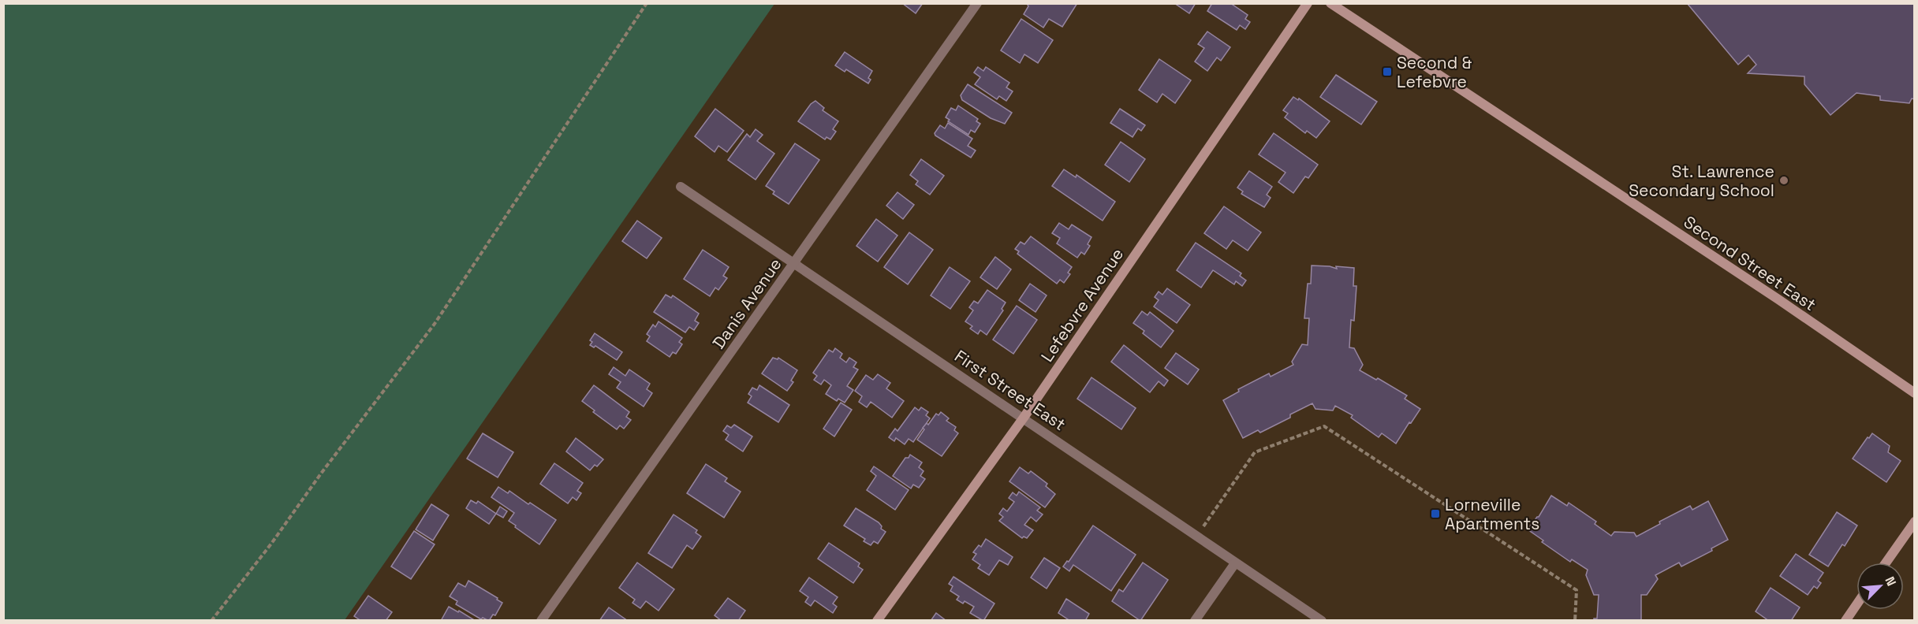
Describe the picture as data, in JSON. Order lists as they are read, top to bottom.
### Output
{
  "streets": {
    "street": [
      "Second Street East",
      "Danis Avenue",
      "Lefebvre Avenue",
      "First Street East"
    ]
  },
  "crossings": [
    ["Danis Avenue", "First Street East"],
    ["Lefebvre Avenue", "First Street East"]
  ],
  "places": {
    "transit": ["Second & Lefebvre", "Lorneville Apartments"],
    "other": ["St. Lawrence Secondary School"]
  },
  "north": "top right"
}
